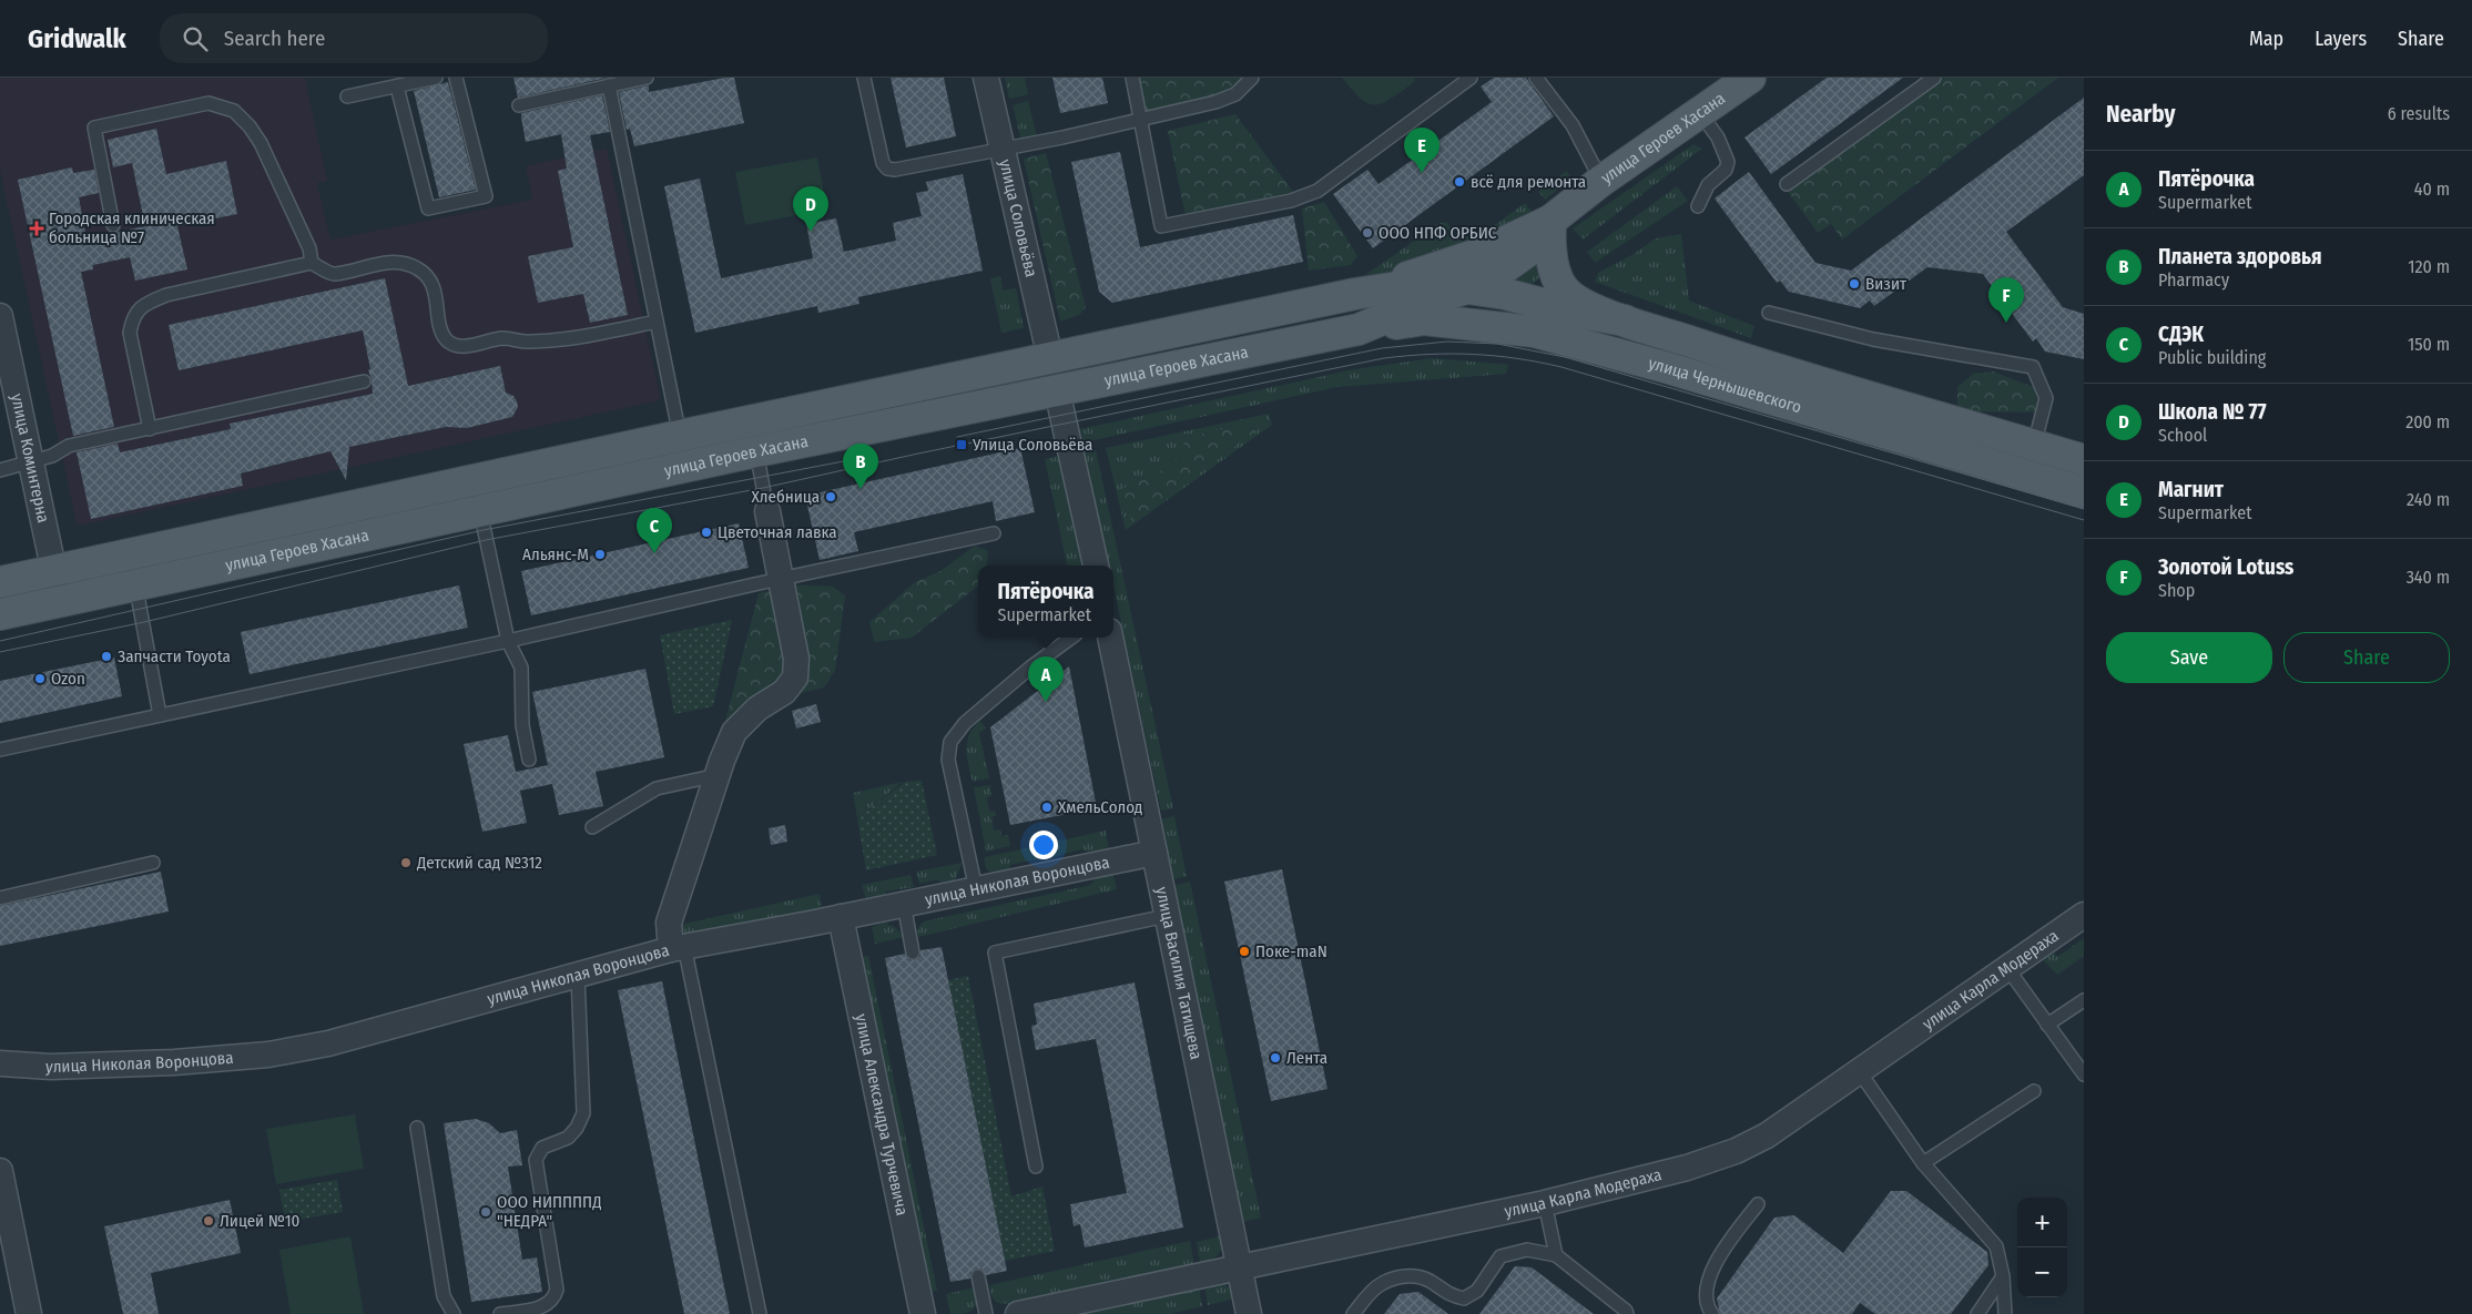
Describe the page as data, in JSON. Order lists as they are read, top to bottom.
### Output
{
  "streets": {
    "main road": ["улица Героев Хасана", "улица Чернышевского"],
    "street": [
      "улица Соловьёва",
      "улица Коминтерна",
      "улица Николая Воронцова",
      "улица Василия Татищева",
      "улица Карла Модераха",
      "улица Александра Турчевича"
    ]
  },
  "crossings": [
    ["улица Героев Хасана", "улица Соловьёва"],
    ["улица Героев Хасана", "улица Чернышевского"],
    ["улица Героев Хасана", "улица Коминтерна"],
    ["улица Николая Воронцова", "улица Василия Татищева"],
    ["улица Николая Воронцова", "улица Александра Турчевича"],
    ["улица Василия Татищева", "улица Карла Модераха"]
  ],
  "places": {
    "other": [
      "всё для ремонта",
      "ООО НПФ ОРБИС",
      "Визит",
      "Хлебница",
      "Цветочная лавка",
      "Альянс-М",
      "Запчасти Toyota",
      "Ozon",
      "ХмельСолод",
      "Детский сад №312",
      "Поке-maN",
      "Лента",
      "ООО НИППППД \"НЕДРА\"",
      "Лицей №10"
    ],
    "health": ["Городская клиническая больница №7"],
    "transit": ["Улица Соловьёва"]
  },
  "page": {
    "header": "Gridwalk",
    "search": "Search here",
    "nav": ["Map", "Layers", "Share"],
    "heading": ["Nearby", "6 results"],
    "pins": [
      "E",
      "D",
      "F",
      "B",
      "C",
      "A"
    ],
    "list": [
      {
        "mark": "A",
        "name": "Пятёрочка",
        "note": "Supermarket",
        "value": "40 m"
      },
      {
        "mark": "B",
        "name": "Планета здоровья",
        "note": "Pharmacy",
        "value": "120 m"
      },
      {
        "mark": "C",
        "name": "СДЭК",
        "note": "Public building",
        "value": "150 m"
      },
      {
        "mark": "D",
        "name": "Школа № 77",
        "note": "School",
        "value": "200 m"
      },
      {
        "mark": "E",
        "name": "Магнит",
        "note": "Supermarket",
        "value": "240 m"
      },
      {
        "mark": "F",
        "name": "Золотой Lotuss",
        "note": "Shop",
        "value": "340 m"
      }
    ],
    "popup": ["Пятёрочка", "Supermarket"],
    "buttons": ["Save", "Share"],
    "map_buttons": ["+", "−"]
  }
}
